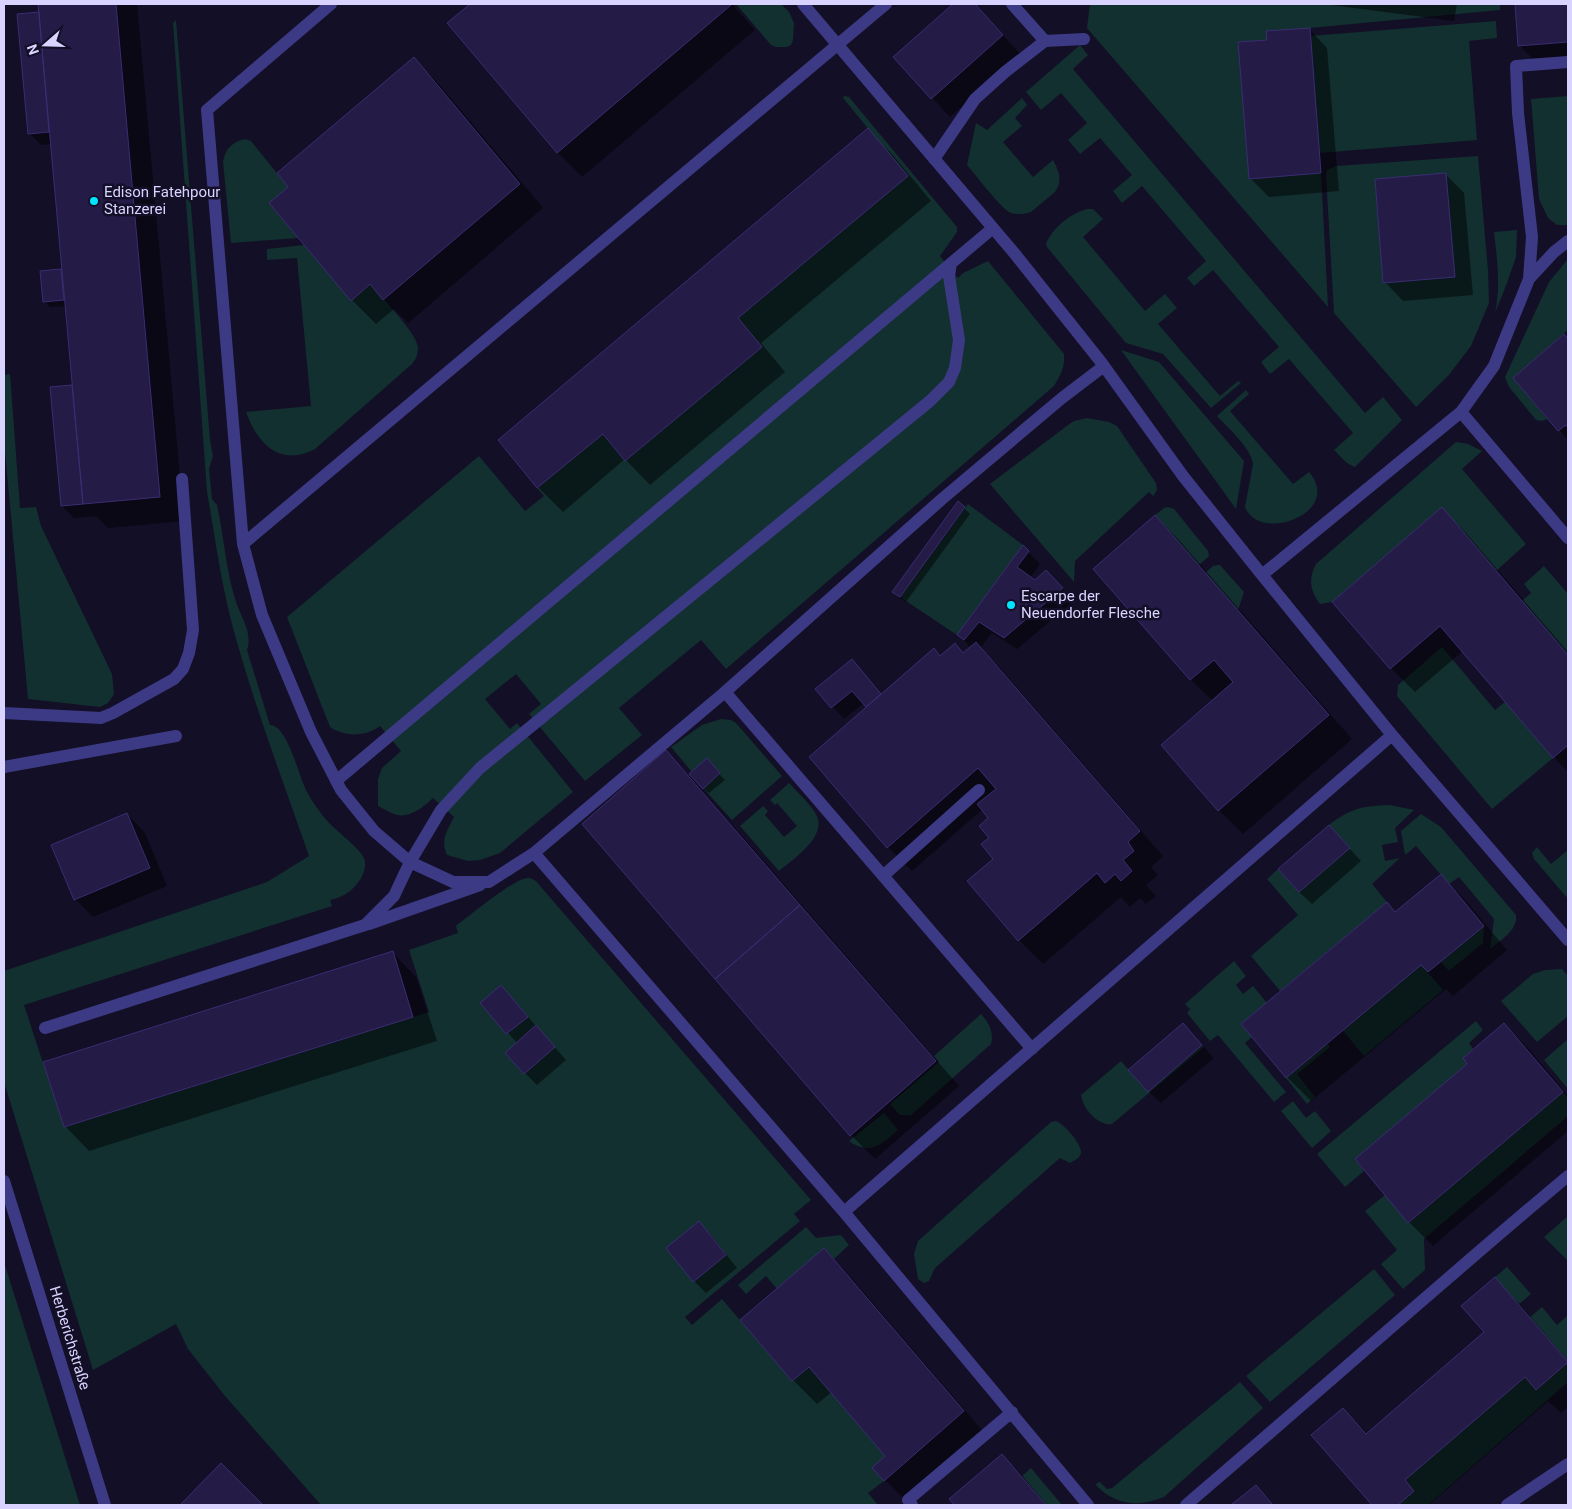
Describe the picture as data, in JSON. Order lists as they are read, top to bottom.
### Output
{
  "streets": {
    "street": ["Herberichstraße"]
  },
  "places": ["Edison Fatehpour Stanzerei", "Escarpe der Neuendorfer Flesche"],
  "north": "left"
}
